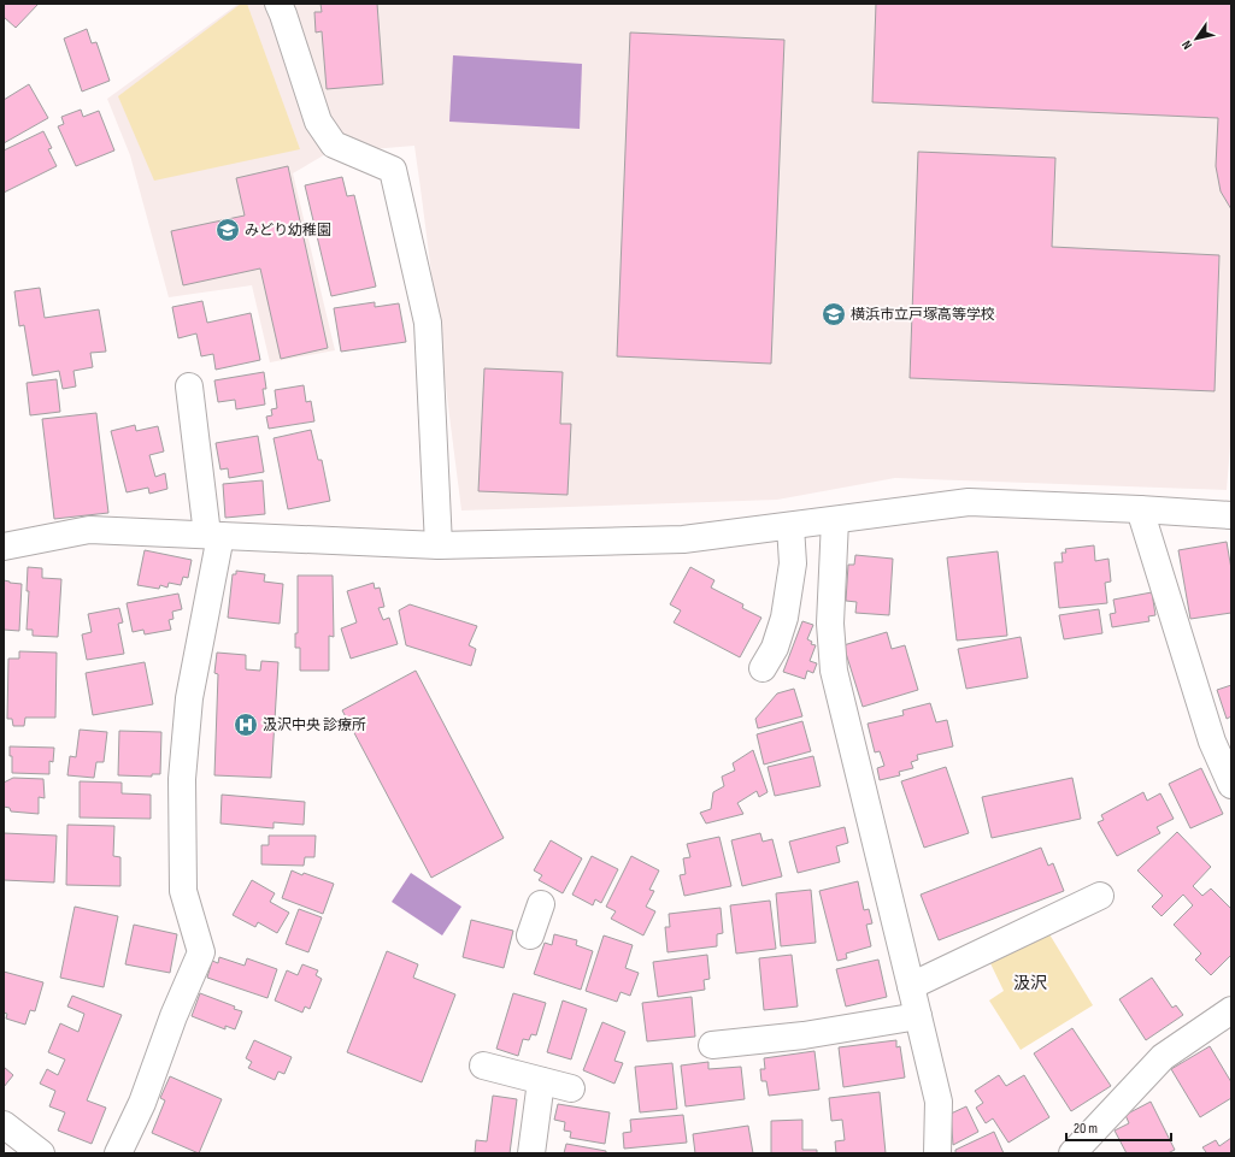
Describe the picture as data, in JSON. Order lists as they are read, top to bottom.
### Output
{
  "districts": ["汲沢"],
  "places": {
    "school or university": ["みどり幼稚園", "横浜市立戸塚高等学校"],
    "hospital": ["汲沢中央 診療所"]
  },
  "scale_bar": "20 m",
  "north": "bottom left"
}
